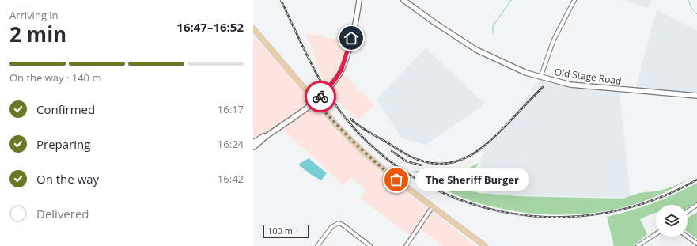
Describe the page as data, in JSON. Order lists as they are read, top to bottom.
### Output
{
  "streets": {
    "street": ["Old Stage Road"]
  },
  "places": ["The Sheriff Burger"],
  "scale_bar": "100 m",
  "page": {
    "heading": ["2 min", "Arriving in", "16:47–16:52"],
    "bar": "On the way · 140 m",
    "list": [
      ["Confirmed", "16:17"],
      ["Preparing", "16:24"],
      ["On the way", "16:42"],
      "Delivered"
    ],
    "bubble": "The Sheriff Burger",
    "scale": "100 m"
  }
}
